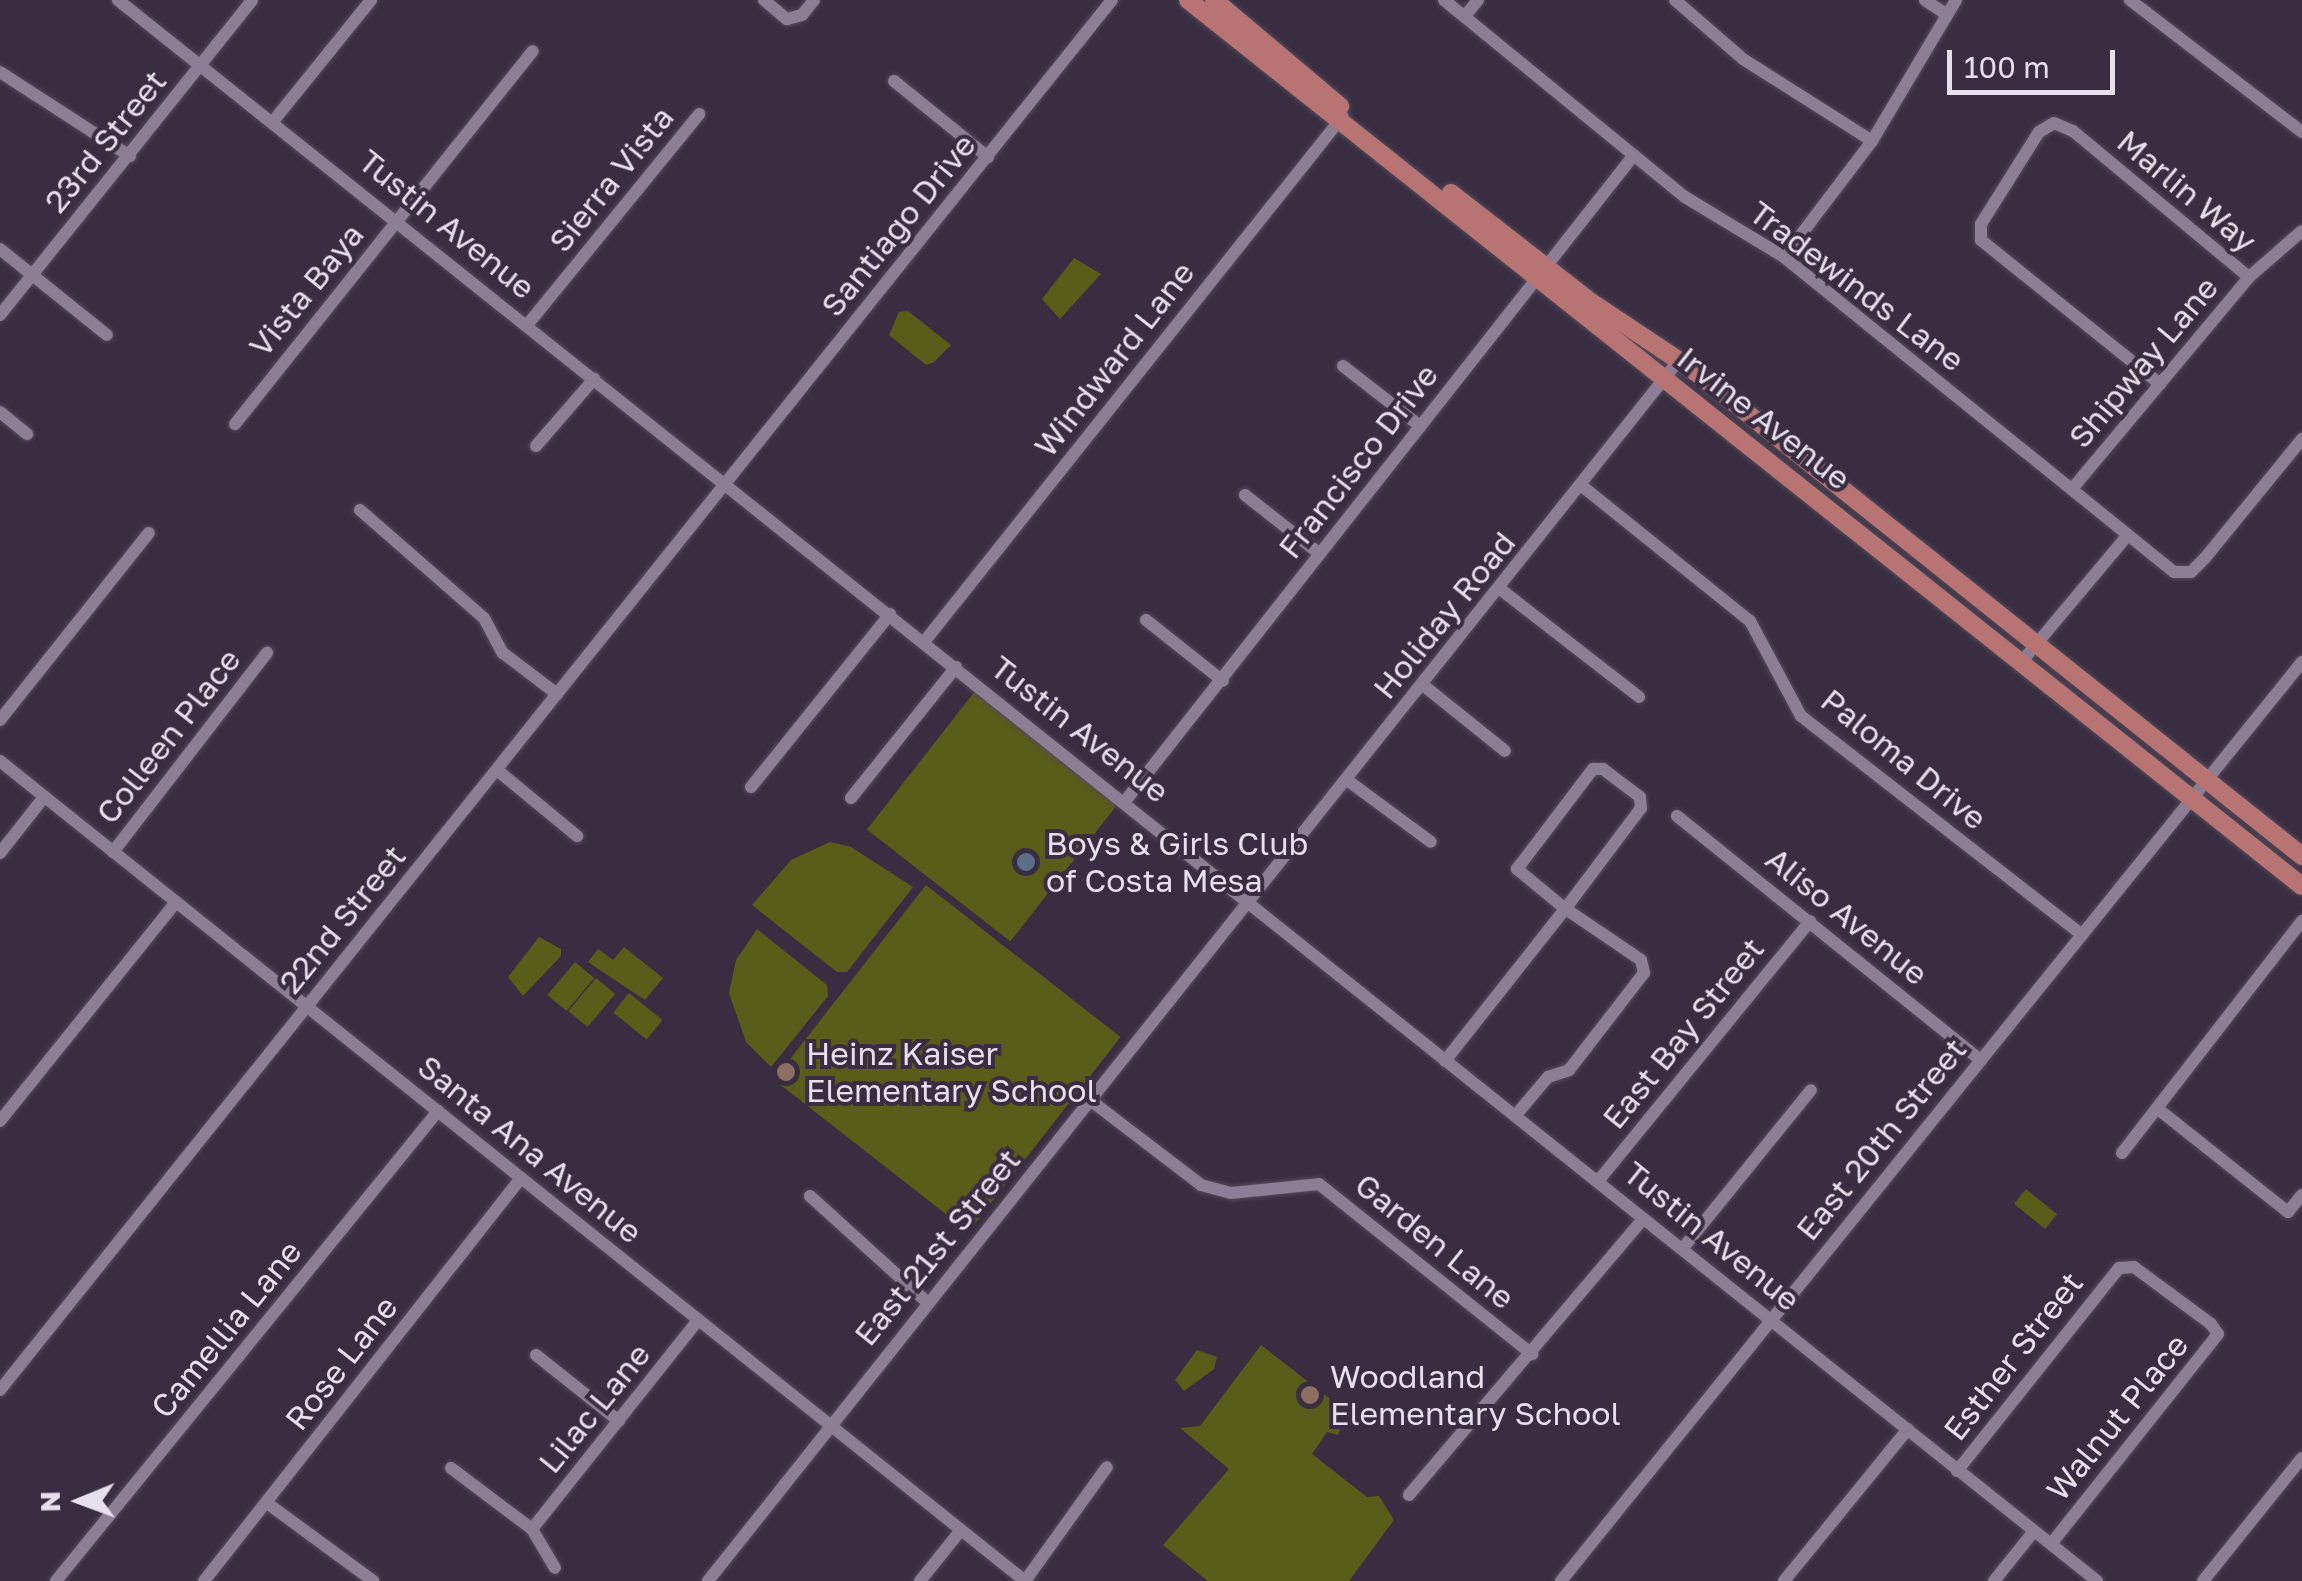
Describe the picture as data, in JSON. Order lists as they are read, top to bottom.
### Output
{
  "streets": {
    "main road": ["Irvine Avenue"],
    "street": [
      "23rd Street",
      "Sierra Vista",
      "Marlin Way",
      "Tustin Avenue",
      "Santiago Drive",
      "Tradewinds Lane",
      "Vista Baya",
      "Windward Lane",
      "Shipway Lane",
      "Francisco Drive",
      "Holiday Road",
      "Colleen Place",
      "Paloma Drive",
      "Aliso Avenue",
      "22nd Street",
      "East Bay Street",
      "East 20th Street",
      "Santa Ana Avenue",
      "Garden Lane",
      "East 21st Street",
      "Camellia Lane",
      "Esther Street",
      "Rose Lane",
      "Lilac Lane",
      "Walnut Place"
    ]
  },
  "crossings": [
    ["23rd Street", "Tustin Avenue"],
    ["Sierra Vista", "Tustin Avenue"],
    ["Marlin Way", "Shipway Lane"],
    ["Tustin Avenue", "Santiago Drive"],
    ["Tustin Avenue", "Vista Baya"],
    ["Tustin Avenue", "Windward Lane"],
    ["Tustin Avenue", "Francisco Drive"],
    ["Tustin Avenue", "Holiday Road"],
    ["Tustin Avenue", "22nd Street"],
    ["Tustin Avenue", "East Bay Street"],
    ["Tustin Avenue", "East 20th Street"],
    ["Tustin Avenue", "East 21st Street"],
    ["Tustin Avenue", "Esther Street"],
    ["Tustin Avenue", "Walnut Place"],
    ["Santiago Drive", "22nd Street"],
    ["Tradewinds Lane", "Shipway Lane"],
    ["Tradewinds Lane", "Francisco Drive"],
    ["Windward Lane", "Irvine Avenue"],
    ["Irvine Avenue", "Francisco Drive"],
    ["Irvine Avenue", "Holiday Road"],
    ["Irvine Avenue", "East 20th Street"],
    ["Holiday Road", "Paloma Drive"],
    ["Holiday Road", "East 21st Street"],
    ["Colleen Place", "Santa Ana Avenue"],
    ["Paloma Drive", "East 20th Street"],
    ["Aliso Avenue", "East Bay Street"],
    ["Aliso Avenue", "East 20th Street"],
    ["22nd Street", "Santa Ana Avenue"],
    ["Santa Ana Avenue", "East 21st Street"],
    ["Santa Ana Avenue", "Camellia Lane"],
    ["Santa Ana Avenue", "Rose Lane"],
    ["Santa Ana Avenue", "Lilac Lane"],
    ["Garden Lane", "East 21st Street"],
    ["Esther Street", "Walnut Place"]
  ],
  "places": ["Boys & Girls Club of Costa Mesa", "Heinz Kaiser Elementary School", "Woodland Elementary School"],
  "scale_bar": "100 m",
  "north": "left"
}
